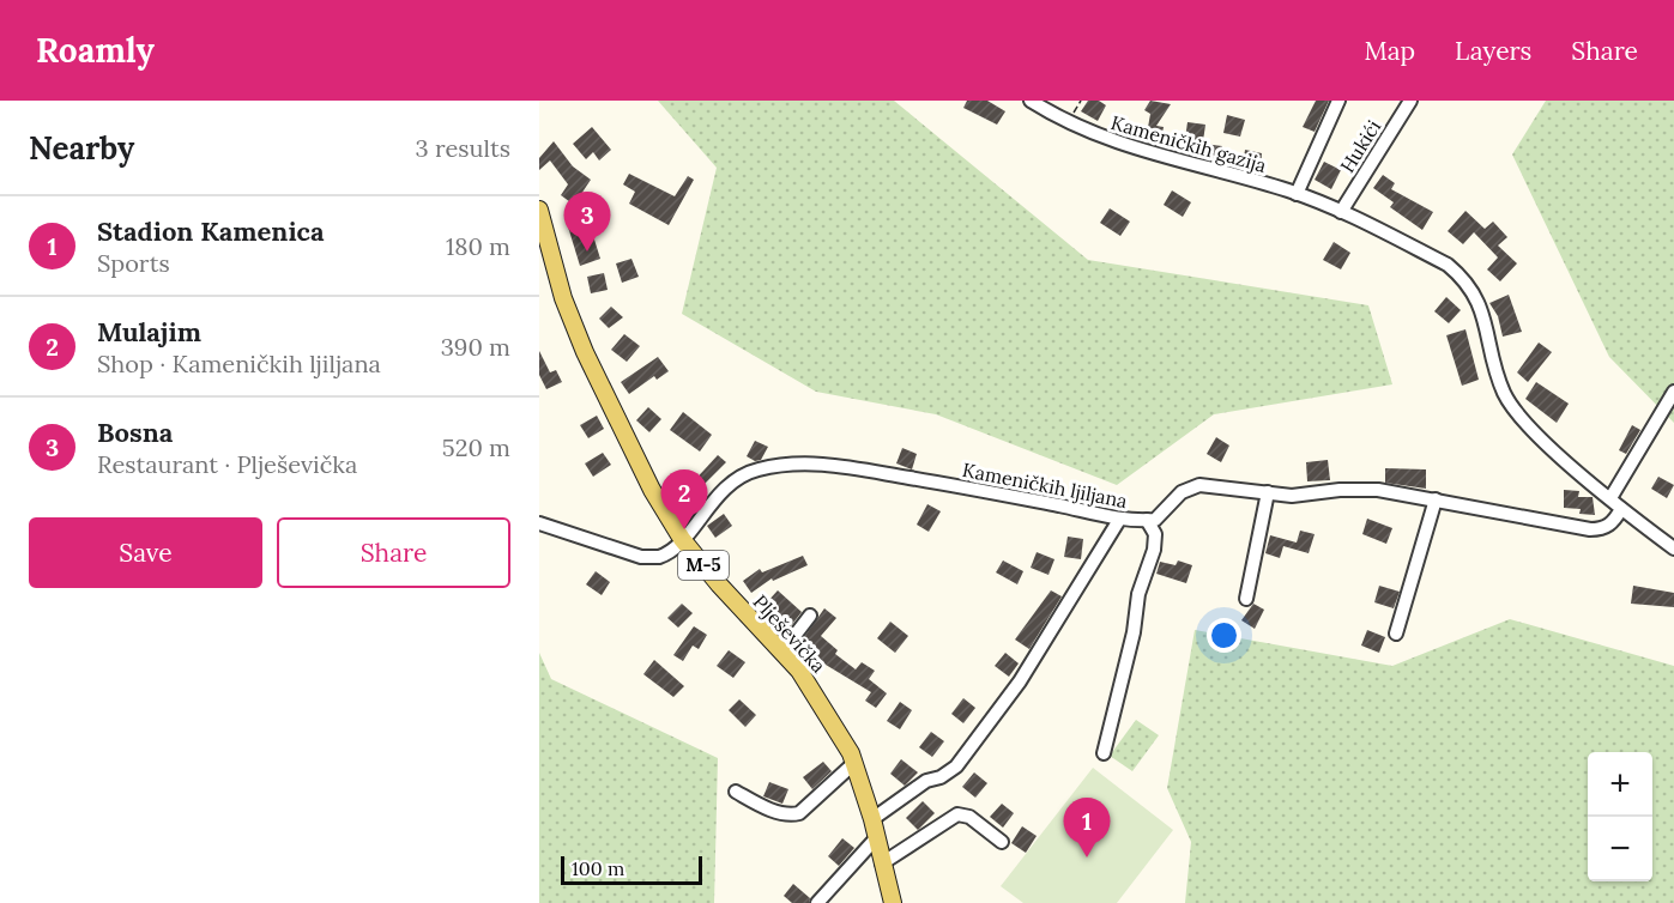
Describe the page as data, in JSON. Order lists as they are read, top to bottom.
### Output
{
  "streets": {
    "main road": ["M-5", "Plješevička"],
    "street": ["Kameničkih gazija", "Hukići", "Kameničkih ljiljana"]
  },
  "crossings": [
    ["Kameničkih gazija", "Hukići"],
    ["Kameničkih gazija", "Kameničkih ljiljana"],
    ["Kameničkih ljiljana", "Plješevička"]
  ],
  "scale_bar": "100 m",
  "page": {
    "header": "Roamly",
    "nav": ["Map", "Layers", "Share"],
    "heading": ["Nearby", "3 results"],
    "pins": ["3", "2", "1"],
    "list": [
      {
        "mark": "1",
        "name": "Stadion Kamenica",
        "note": "Sports",
        "value": "180 m"
      },
      {
        "mark": "2",
        "name": "Mulajim",
        "note": "Shop · Kameničkih ljiljana",
        "value": "390 m"
      },
      {
        "mark": "3",
        "name": "Bosna",
        "note": "Restaurant · Plješevička",
        "value": "520 m"
      }
    ],
    "buttons": ["Save", "Share"],
    "map_buttons": ["+", "−"],
    "scale": "100 m"
  }
}
